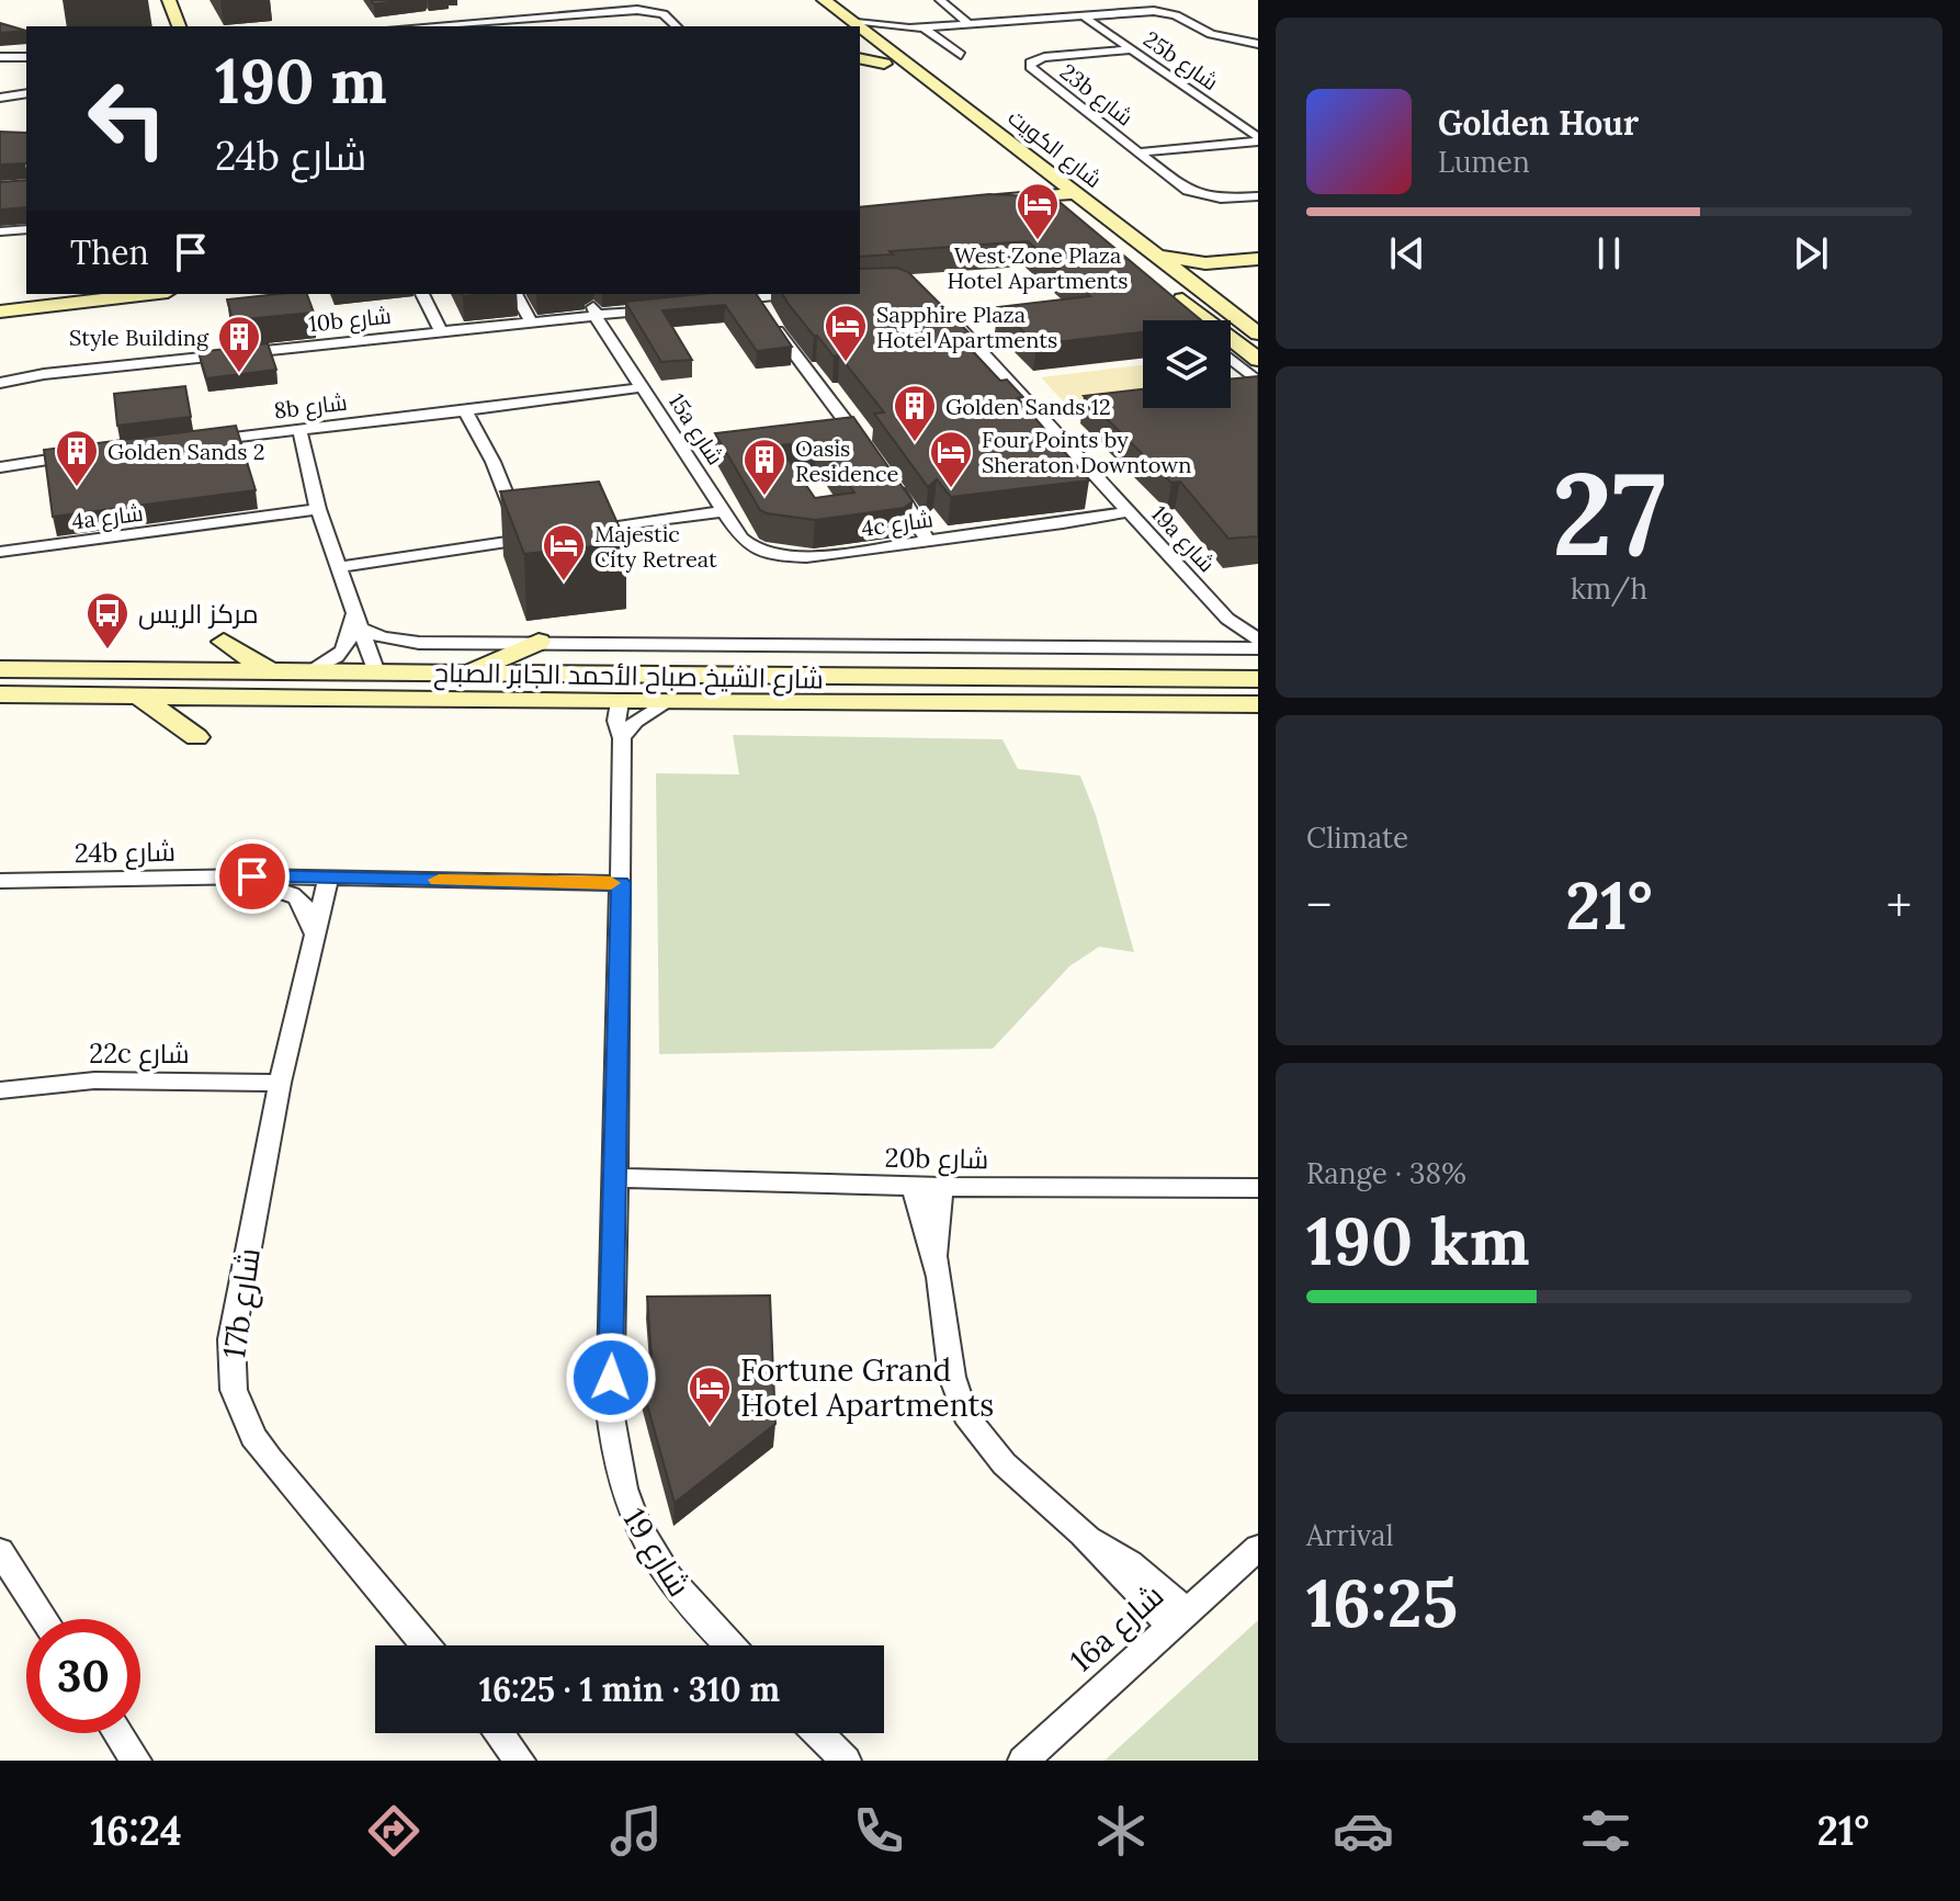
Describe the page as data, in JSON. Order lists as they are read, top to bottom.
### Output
{
  "streets": {
    "main road": ["شارع الكويت", "شارع الشيخ صباح الأحمد الجابر الصباح"],
    "street": [
      "25b شارع",
      "23b شارع",
      "10b شارع",
      "8b شارع",
      "15a شارع",
      "4a شارع",
      "4c شارع",
      "19a شارع",
      "24b شارع",
      "22c شارع",
      "20b شارع",
      "17b شارع",
      "شارع 19",
      "16a شارع"
    ]
  },
  "crossings": [
    ["25b شارع", "23b شارع"],
    ["10b شارع", "15a شارع"],
    ["8b شارع", "15a شارع"],
    ["15a شارع", "4c شارع"],
    ["4c شارع", "19a شارع"],
    ["شارع الشيخ صباح الأحمد الجابر الصباح", "شارع 19"],
    ["24b شارع", "17b شارع"],
    ["24b شارع", "شارع 19"],
    ["22c شارع", "17b شارع"],
    ["20b شارع", "شارع 19"]
  ],
  "places": {
    "hotel": [
      "West Zone Plaza Hotel Apartments",
      "Sapphire Plaza Hotel Apartments",
      "Four Points by Sheraton Downtown",
      "Majestic City Retreat",
      "Fortune Grand Hotel Apartments"
    ],
    "building": [
      "Style Building",
      "Golden Sands 12",
      "Golden Sands 2",
      "Oasis Residence"
    ],
    "bus stop": ["مركز الريس"]
  },
  "page": {
    "turn": ["190 m", "24b شارع"],
    "song": ["Golden Hour", "Lumen"],
    "then": "Then",
    "tile": [
      ["27", "km/h"],
      "Climate",
      ["Range · 38%", "190 km"],
      ["Arrival", "16:25"]
    ],
    "heat": ["−", "21°", "+"],
    "limit": "30",
    "trip": "16:25 · 1 min · 310 m",
    "tabs": ["16:24", "21°"]
  }
}
